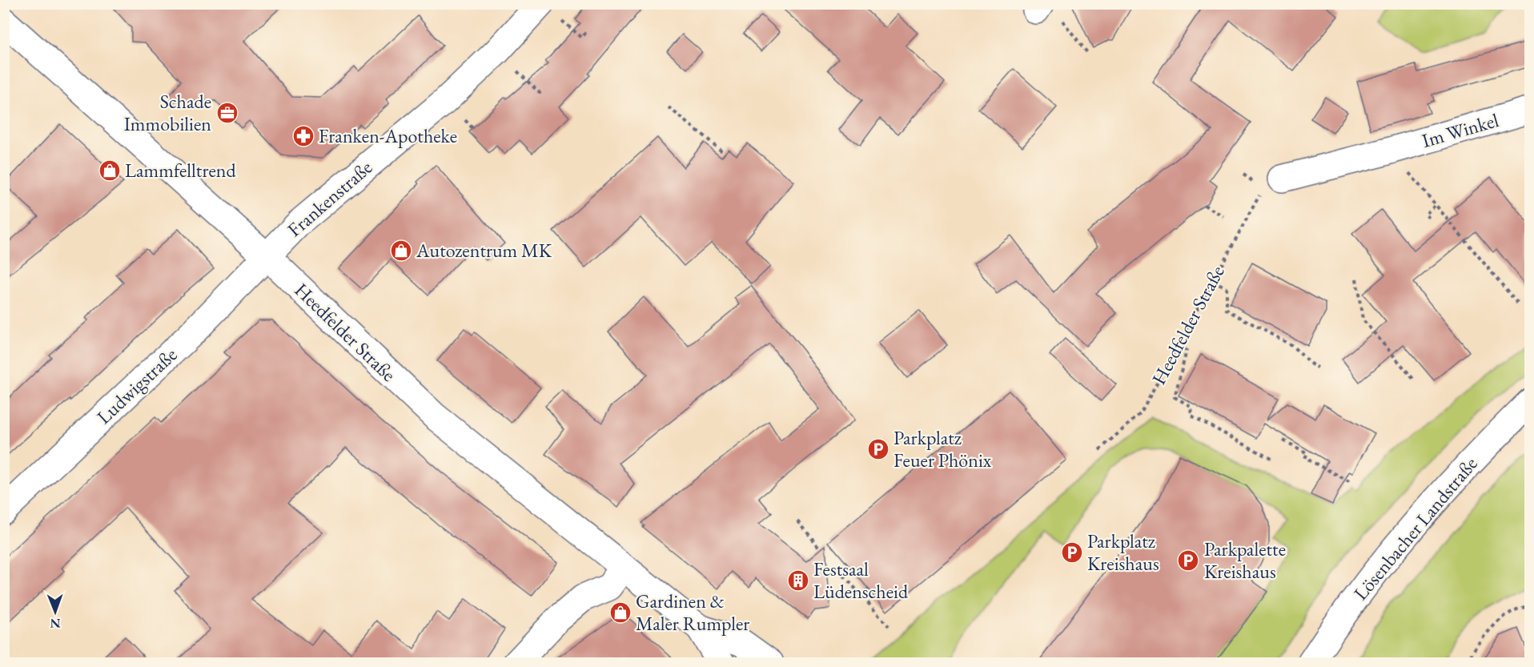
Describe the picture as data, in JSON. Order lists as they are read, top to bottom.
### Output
{
  "streets": {
    "main road": [
      "Im Winkel",
      "Frankenstraße",
      "Heedfelder Straße",
      "Ludwigstraße",
      "Lösenbacher Landstraße"
    ]
  },
  "crossings": [
    ["Im Winkel", "Heedfelder Straße"],
    ["Frankenstraße", "Heedfelder Straße"],
    ["Frankenstraße", "Ludwigstraße"],
    ["Heedfelder Straße", "Ludwigstraße"]
  ],
  "places": {
    "office": ["Schade Immobilien"],
    "pharmacy": ["Franken-Apotheke"],
    "shop": ["Lammfelltrend", "Autozentrum MK", "Gardinen & Maler Rumpler"],
    "parking": ["Parkplatz Feuer Phönix", "Parkplatz Kreishaus", "Parkpalette Kreishaus"],
    "building": ["Festsaal Lüdenscheid"]
  },
  "north": "bottom"
}
